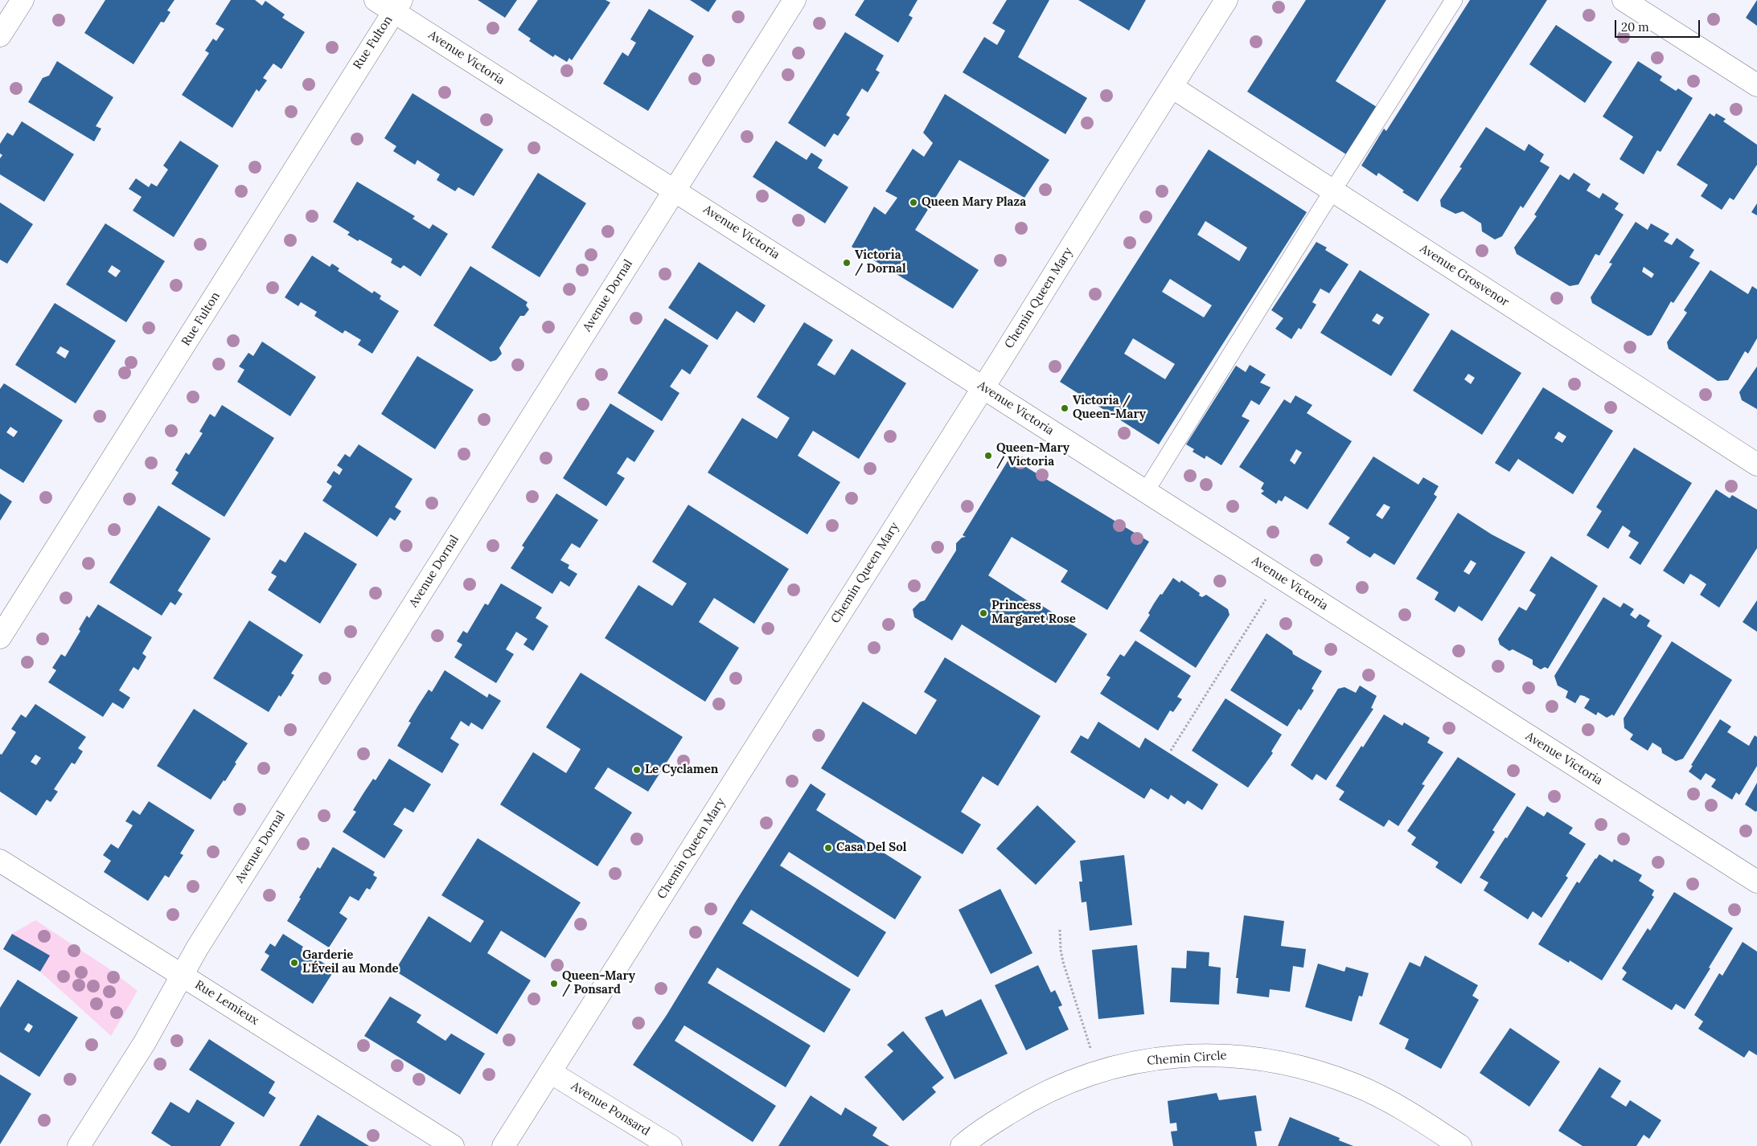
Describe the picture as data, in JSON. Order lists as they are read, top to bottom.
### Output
{
  "streets": {
    "street": [
      "Rue Fulton",
      "Avenue Victoria",
      "Avenue Grosvenor",
      "Avenue Dornal",
      "Chemin Queen Mary",
      "Rue Lemieux",
      "Chemin Circle",
      "Avenue Ponsard"
    ]
  },
  "crossings": [
    ["Rue Fulton", "Avenue Victoria"],
    ["Avenue Victoria", "Avenue Dornal"],
    ["Avenue Victoria", "Chemin Queen Mary"],
    ["Avenue Grosvenor", "Chemin Queen Mary"],
    ["Avenue Dornal", "Rue Lemieux"],
    ["Chemin Queen Mary", "Avenue Ponsard"]
  ],
  "places": [
    "Queen Mary Plaza",
    "Victoria / Dornal",
    "Victoria / Queen-Mary",
    "Queen-Mary / Victoria",
    "Princess Margaret Rose",
    "Le Cyclamen",
    "Casa Del Sol",
    "Garderie L'Éveil au Monde",
    "Queen-Mary / Ponsard"
  ],
  "scale_bar": "20 m"
}
